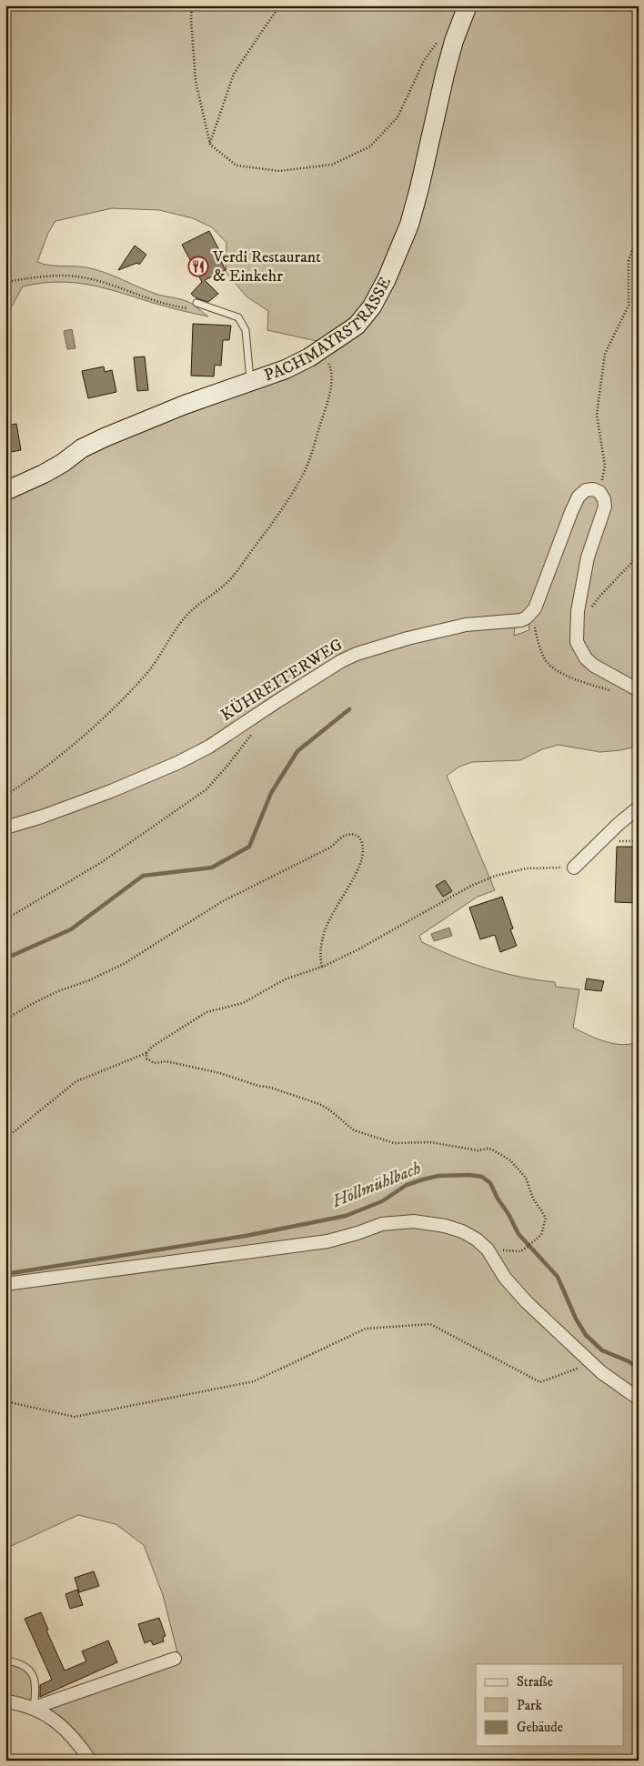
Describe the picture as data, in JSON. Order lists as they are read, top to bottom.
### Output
{
  "streets": {
    "street": ["PACHMAYRSTRASSE", "KÜHREITERWEG"]
  },
  "water": ["Höllmühlbach"],
  "places": {
    "restaurant": ["Verdi Restaurant & Einkehr"]
  },
  "legend": ["Straße", "Park", "Gebäude"]
}
